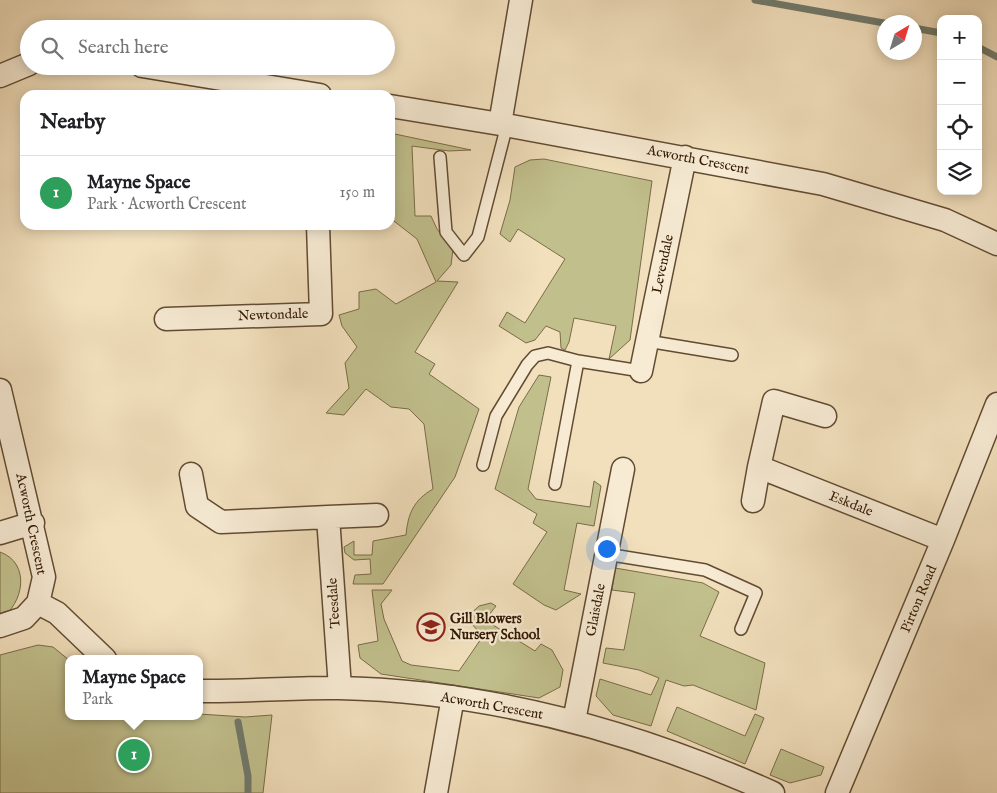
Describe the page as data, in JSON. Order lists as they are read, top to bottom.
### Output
{
  "streets": {
    "street": [
      "Acworth Crescent",
      "Levendale",
      "Newtondale",
      "Eskdale",
      "Pirton Road",
      "Teesdale",
      "Glaisdale"
    ]
  },
  "crossings": [
    ["Acworth Crescent", "Levendale"],
    ["Acworth Crescent", "Teesdale"],
    ["Acworth Crescent", "Glaisdale"],
    ["Eskdale", "Pirton Road"]
  ],
  "places": {
    "school or university": ["Gill Blowers Nursery School"]
  },
  "north": "top right",
  "page": {
    "map_buttons": ["+", "−"],
    "search": "Search here",
    "heading": "Nearby",
    "list": [
      {
        "mark": "1",
        "name": "Mayne Space",
        "note": "Park · Acworth Crescent",
        "value": "150 m"
      }
    ],
    "popup": ["Mayne Space", "Park"],
    "pins": "1"
  }
}
